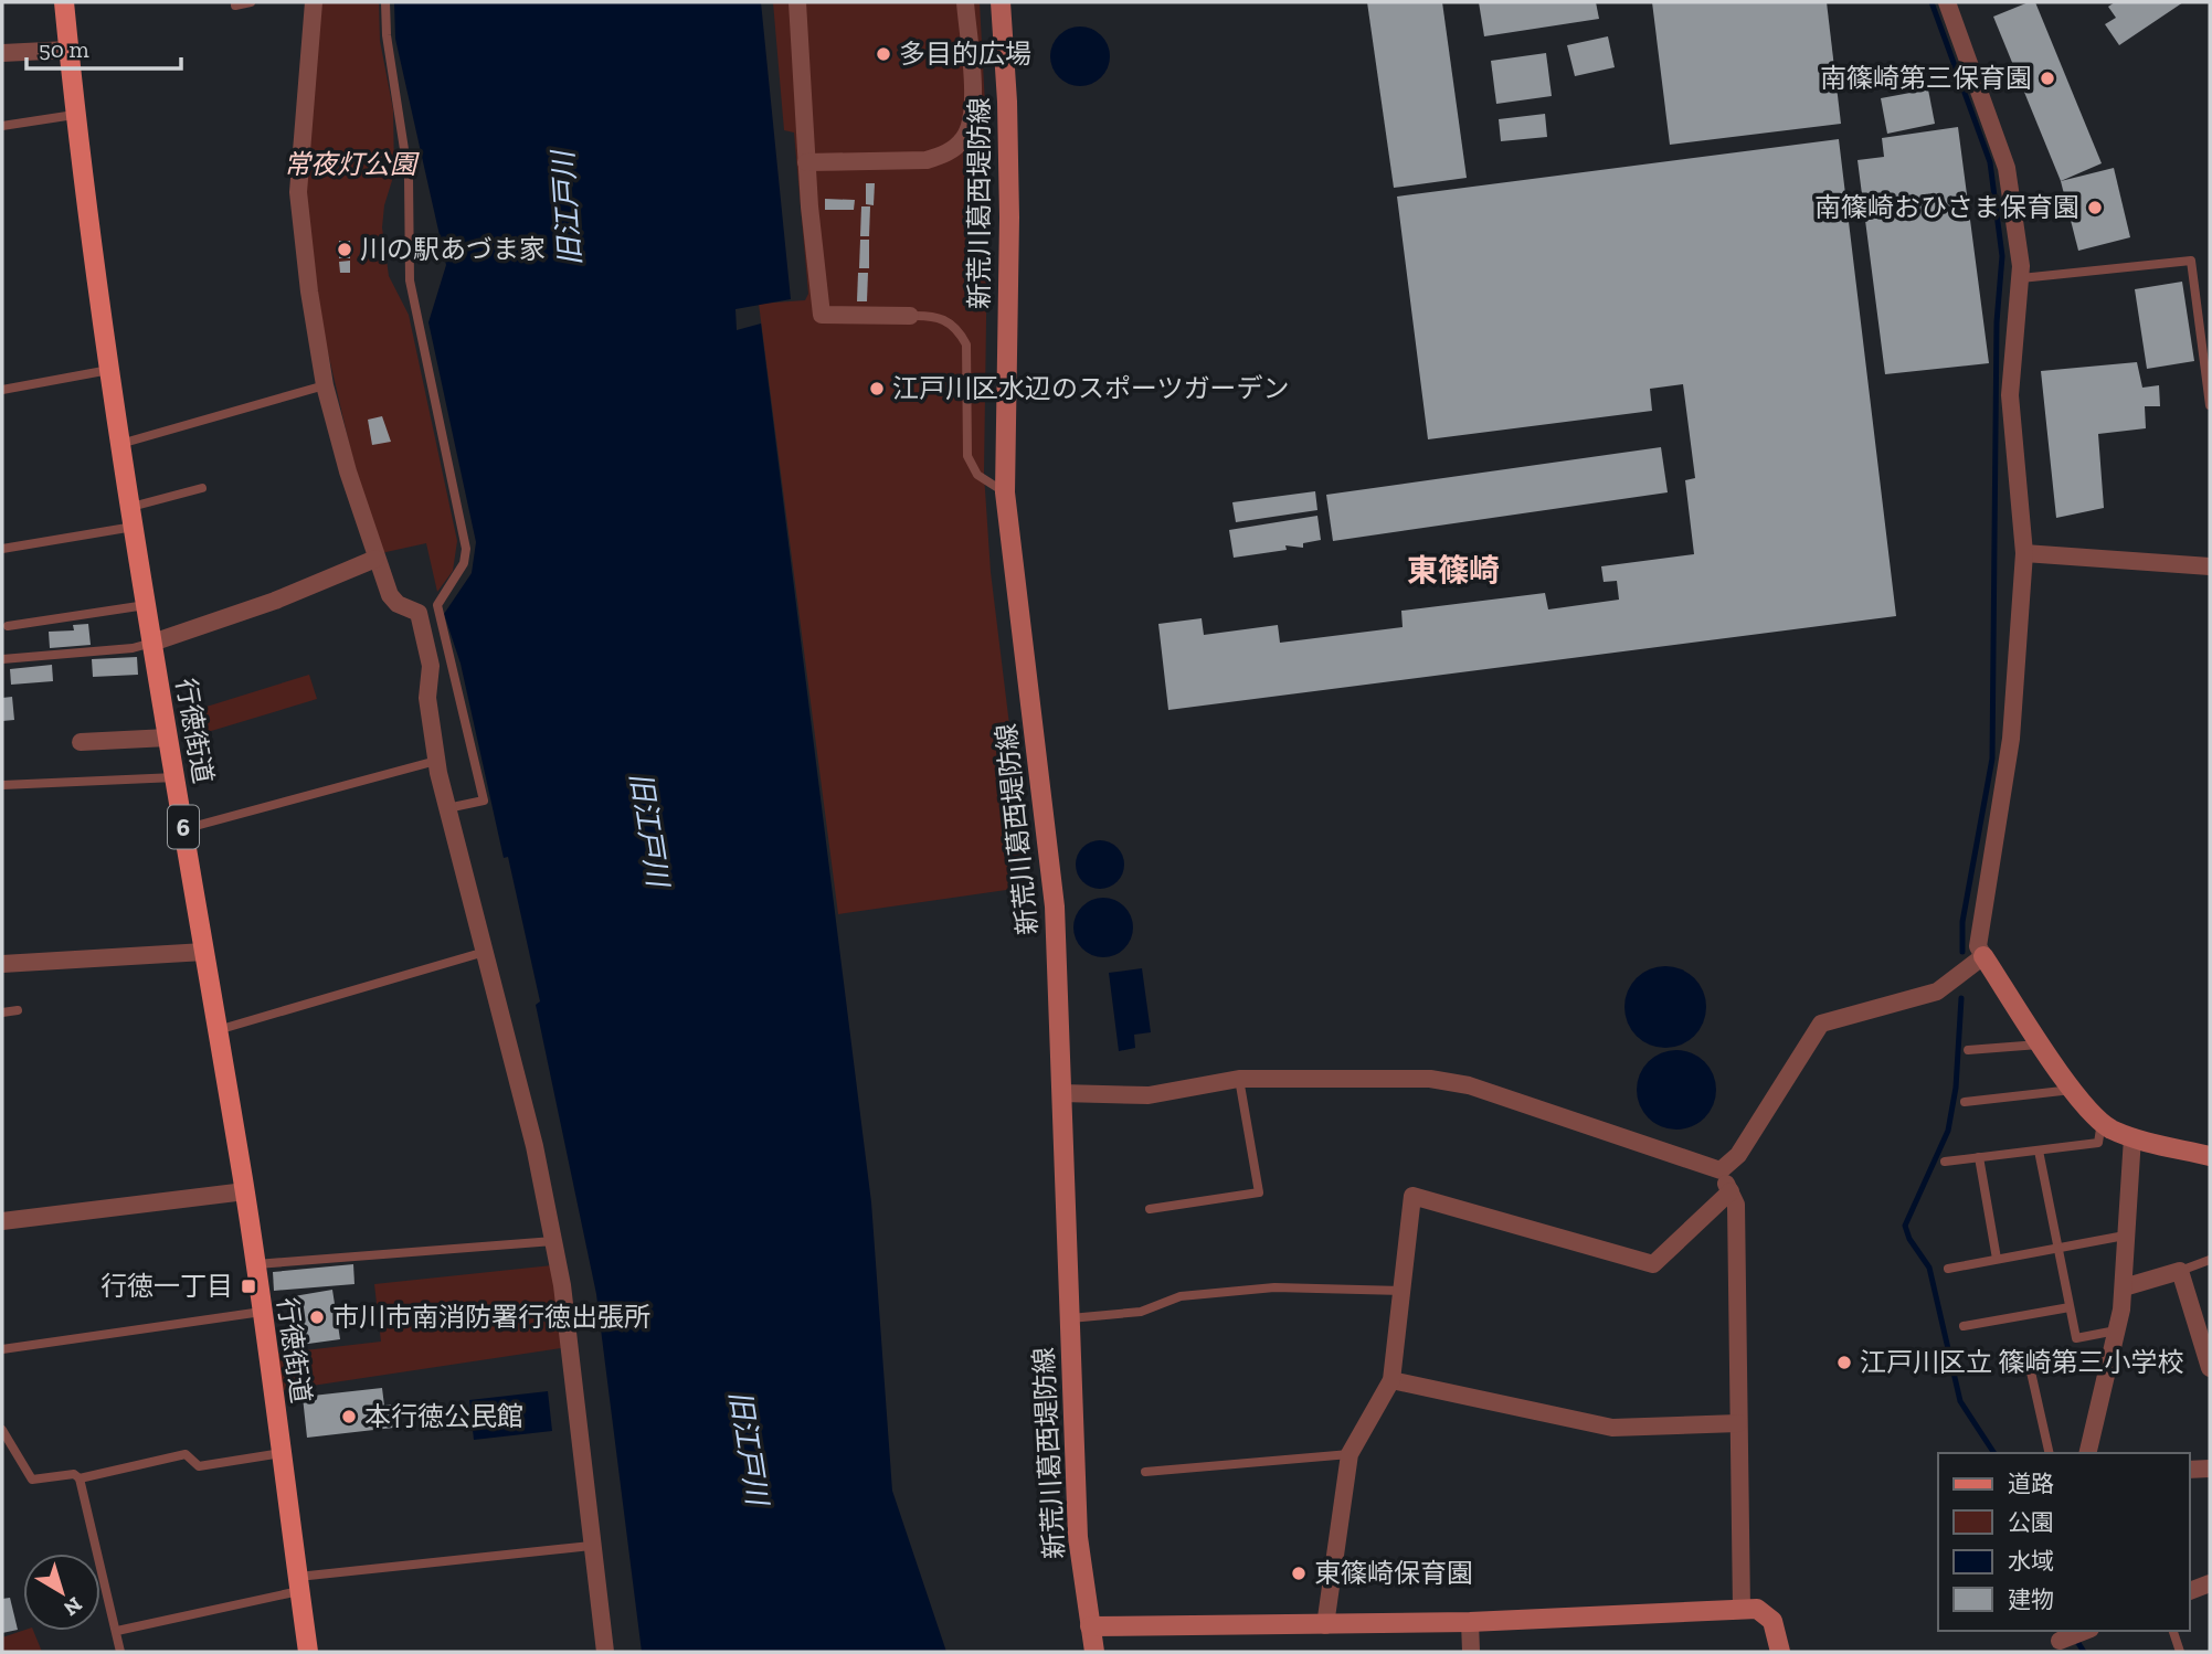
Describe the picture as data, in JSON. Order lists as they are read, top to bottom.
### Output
{
  "streets": {
    "main road": ["新荒川葛西堤防線", "行徳街道", "6"]
  },
  "districts": ["東篠崎"],
  "water": ["旧江戸川"],
  "parks": ["常夜灯公園"],
  "places": {
    "other": [
      "多目的広場",
      "南篠崎第三保育園",
      "南篠崎おひさま保育園",
      "川の駅あづま家",
      "江戸川区水辺のスポーツガーデン",
      "市川市南消防署行徳出張所",
      "江戸川区立 篠崎第三小学校",
      "本行徳公民館",
      "東篠崎保育園"
    ],
    "transit": ["行徳一丁目"]
  },
  "legend": [
    "道路",
    "公園",
    "水域",
    "建物"
  ],
  "scale_bar": "50 m",
  "north": "bottom right"
}
